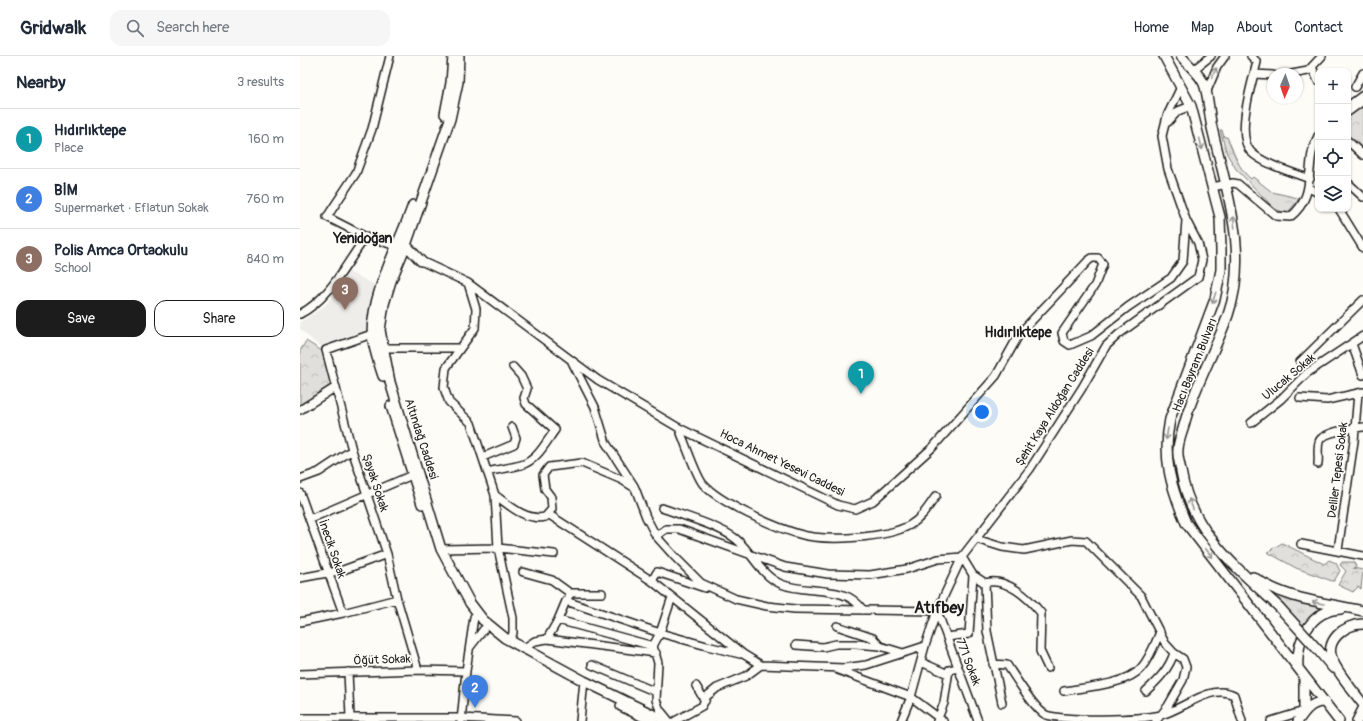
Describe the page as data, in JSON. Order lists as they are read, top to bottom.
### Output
{
  "streets": {
    "main road": ["Hacı Bayram Bulvarı", "Altındağ Caddesi", "Hoca Ahmet Yesevi Caddesi"],
    "street": [
      "Ulucak Sokak",
      "Şehit Kaya Aldoğan Caddesi",
      "Deliler Tepesi Sokak",
      "Şayak Sokak",
      "İnecik Sokak",
      "Öğüt Sokak",
      "771 Sokak"
    ]
  },
  "crossings": [
    ["Hacı Bayram Bulvarı", "Şehit Kaya Aldoğan Caddesi"],
    ["Şehit Kaya Aldoğan Caddesi", "Hoca Ahmet Yesevi Caddesi"],
    ["Şehit Kaya Aldoğan Caddesi", "771 Sokak"],
    ["Altındağ Caddesi", "Hoca Ahmet Yesevi Caddesi"],
    ["Altındağ Caddesi", "Şayak Sokak"],
    ["Şayak Sokak", "Öğüt Sokak"]
  ],
  "districts": ["Yenidoğan", "Hıdırlıktepe", "Atıfbey"],
  "north": "bottom",
  "page": {
    "header": "Gridwalk",
    "search": "Search here",
    "nav": [
      "Home",
      "Map",
      "About",
      "Contact"
    ],
    "heading": ["Nearby", "3 results"],
    "map_buttons": ["+", "−"],
    "list": [
      {
        "mark": "1",
        "name": "Hıdırlıktepe",
        "note": "Place",
        "value": "160 m"
      },
      {
        "mark": "2",
        "name": "BİM",
        "note": "Supermarket · Eflatun Sokak",
        "value": "760 m"
      },
      {
        "mark": "3",
        "name": "Polis Amca Ortaokulu",
        "note": "School",
        "value": "840 m"
      }
    ],
    "pins": ["3", "1", "2"],
    "buttons": ["Save", "Share"]
  }
}
